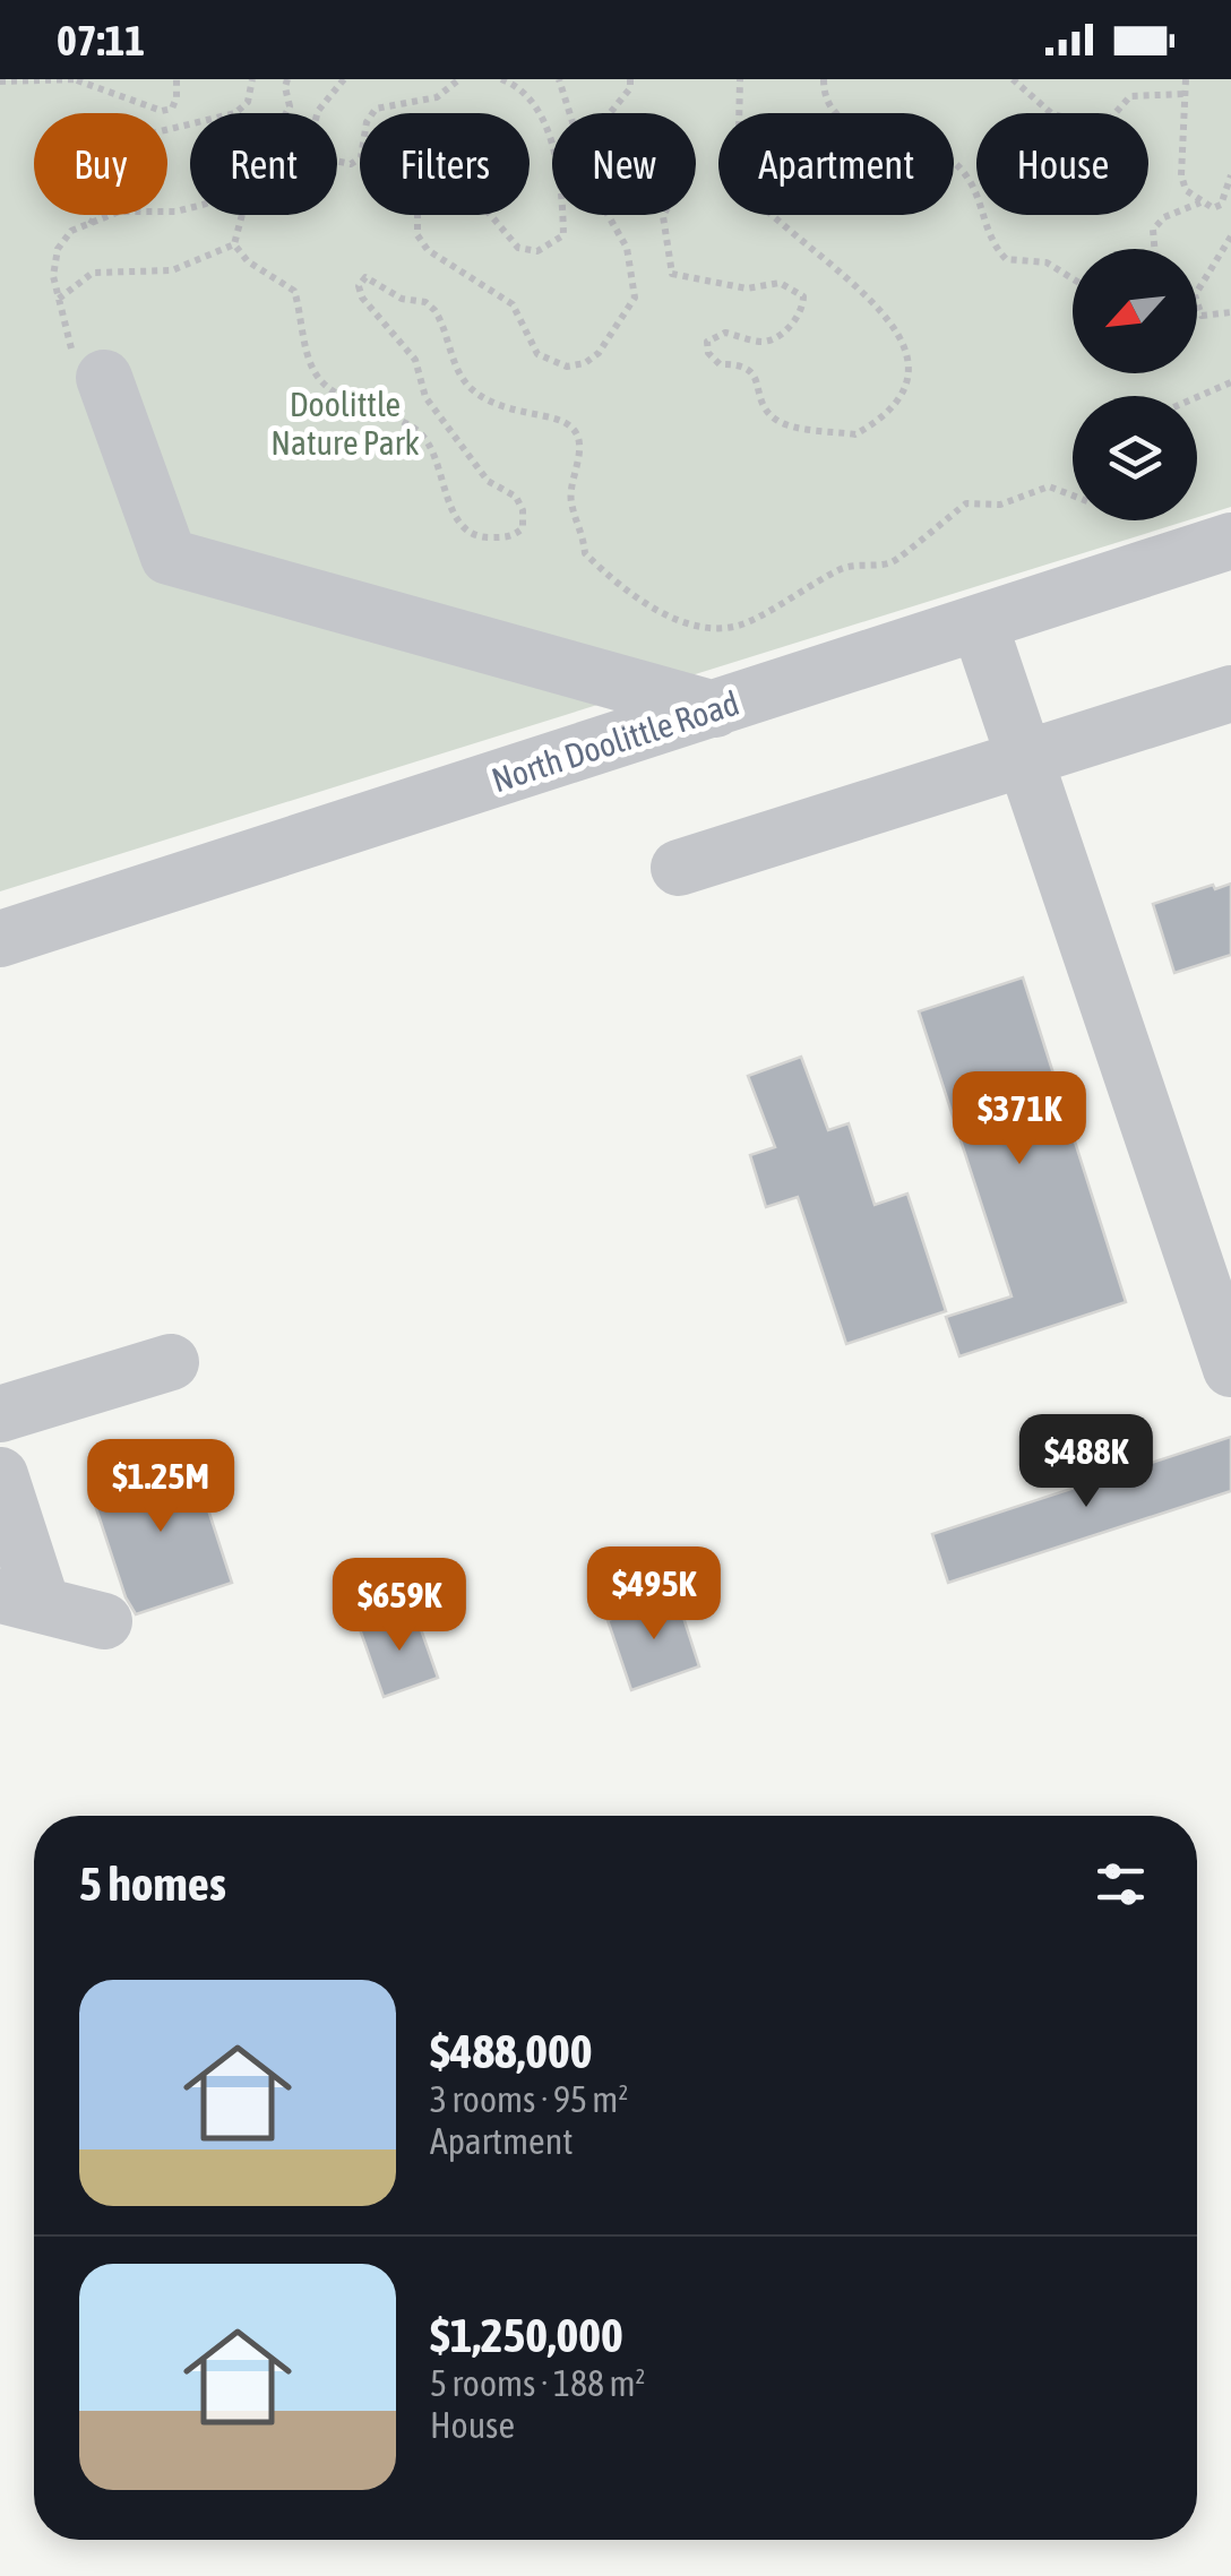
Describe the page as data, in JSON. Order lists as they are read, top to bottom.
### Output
{
  "streets": {
    "street": ["North Doolittle Road"]
  },
  "parks": ["Doolittle Nature Park"],
  "north": "bottom left",
  "page": {
    "status": "07:11",
    "chip": [
      "Buy",
      "Rent",
      "Filters",
      "New",
      "Apartment",
      "House"
    ],
    "price": [
      "$371K",
      "$488K",
      "$1.25M",
      "$495K",
      "$659K"
    ],
    "heading": "5 homes",
    "list": [
      {
        "name": "$488,000",
        "note": "3 rooms · 95 m² · Apartment"
      },
      {
        "name": "$1,250,000",
        "note": "5 rooms · 188 m² · House"
      }
    ]
  }
}
